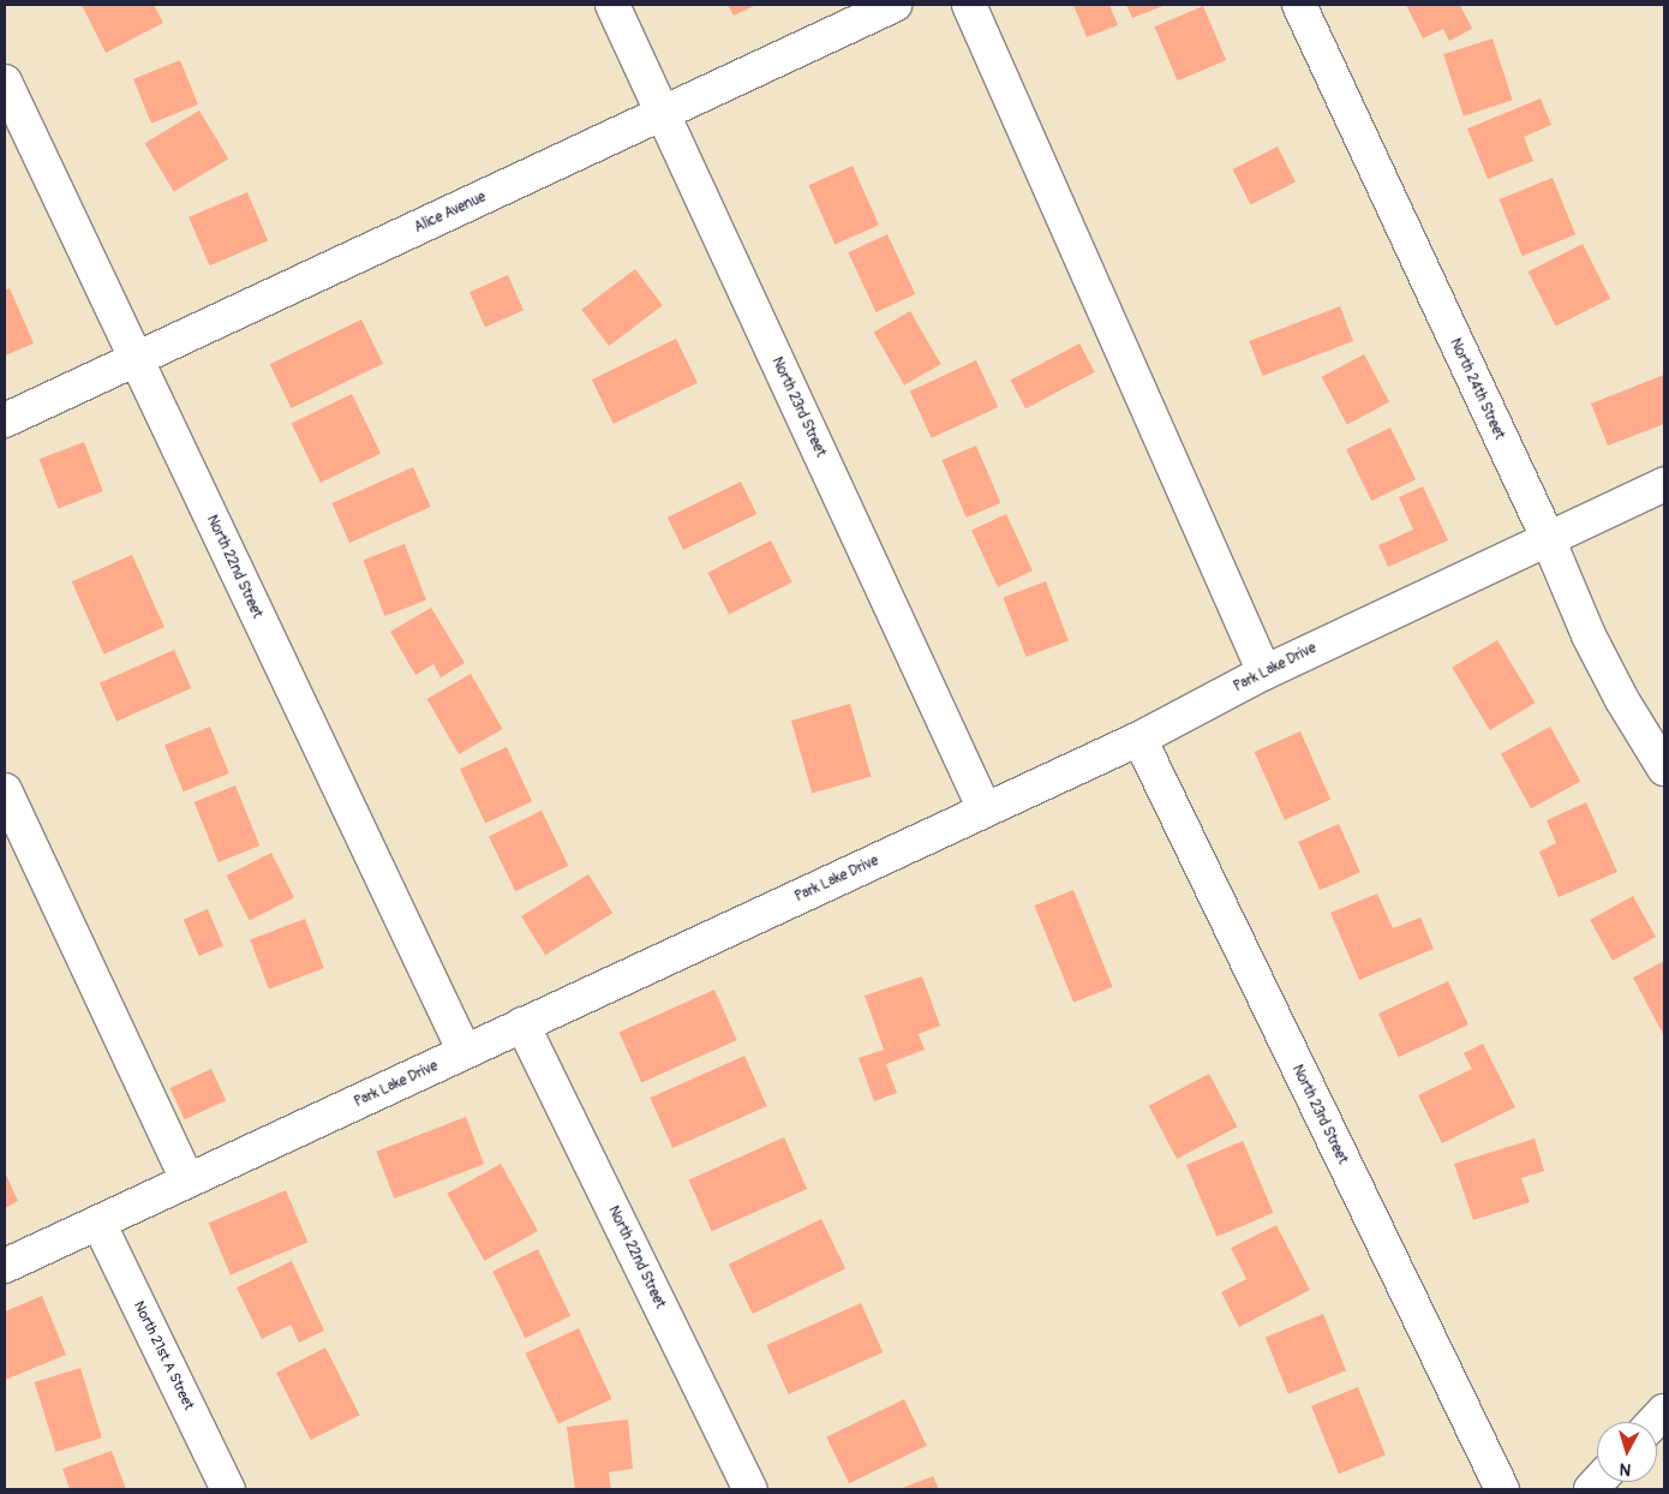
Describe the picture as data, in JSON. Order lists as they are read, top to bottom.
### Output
{
  "streets": {
    "street": [
      "Alice Avenue",
      "North 24th Street",
      "North 23rd Street",
      "North 22nd Street",
      "Park Lake Drive",
      "North 21st A Street"
    ]
  },
  "crossings": [
    ["Alice Avenue", "North 23rd Street"],
    ["Alice Avenue", "North 22nd Street"],
    ["North 24th Street", "Park Lake Drive"],
    ["North 23rd Street", "Park Lake Drive"],
    ["North 22nd Street", "Park Lake Drive"],
    ["Park Lake Drive", "North 21st A Street"]
  ],
  "north": "bottom"
}
